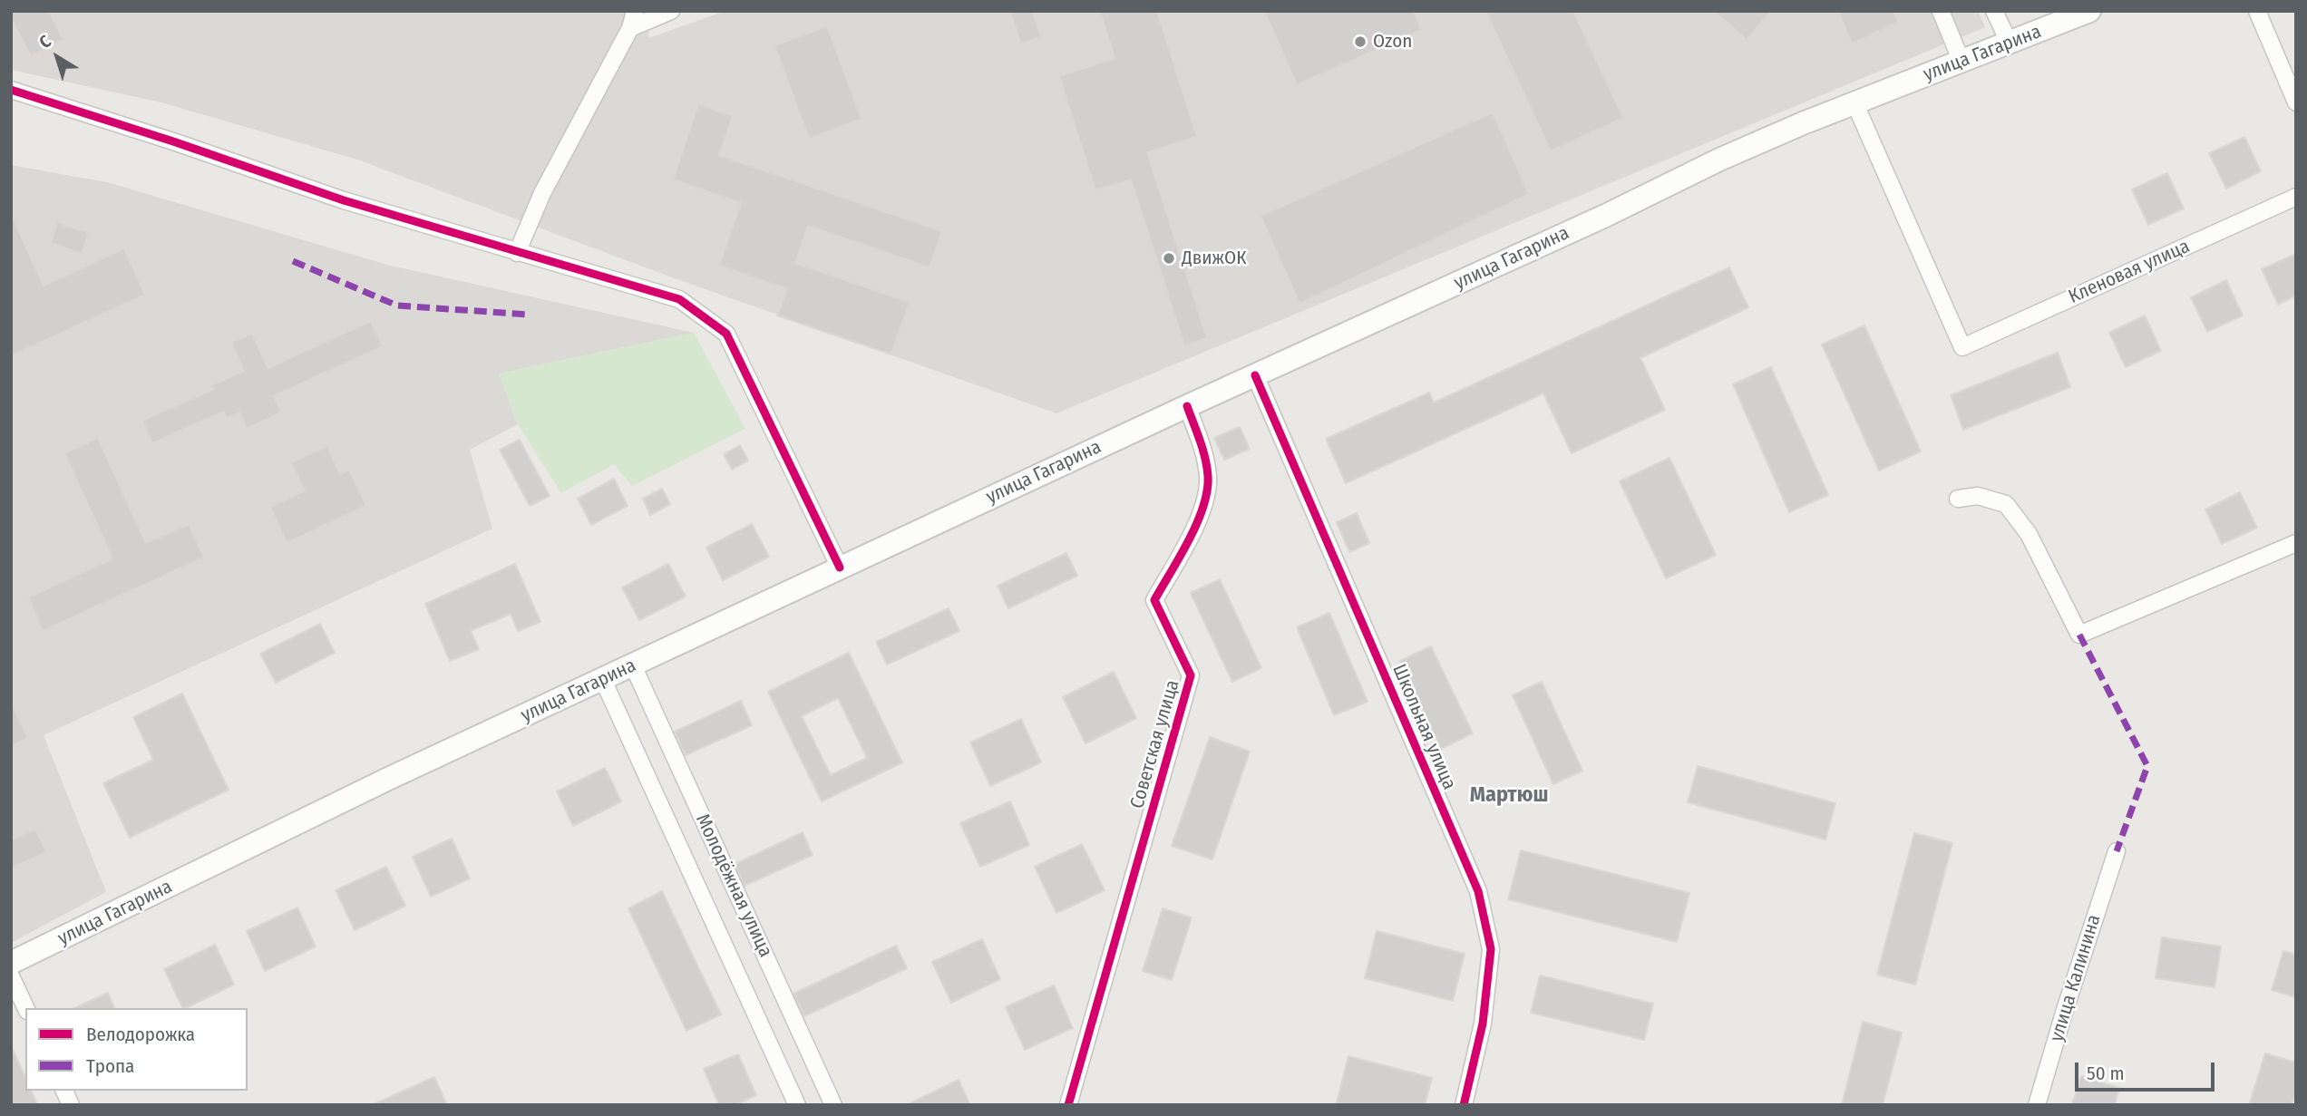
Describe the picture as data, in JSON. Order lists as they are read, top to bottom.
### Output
{
  "streets": {
    "main road": ["улица Гагарина"],
    "street": [
      "Кленовая улица",
      "Школьная улица",
      "Советская улица",
      "Молодёжная улица",
      "улица Калинина"
    ]
  },
  "crossings": [
    ["улица Гагарина", "Кленовая улица"],
    ["улица Гагарина", "Школьная улица"],
    ["улица Гагарина", "Советская улица"],
    ["улица Гагарина", "Молодёжная улица"]
  ],
  "districts": ["Мартюш"],
  "places": ["Ozon", "ДвижОК"],
  "legend": ["Велодорожка", "Тропа"],
  "scale_bar": "50 m",
  "north": "top left"
}
